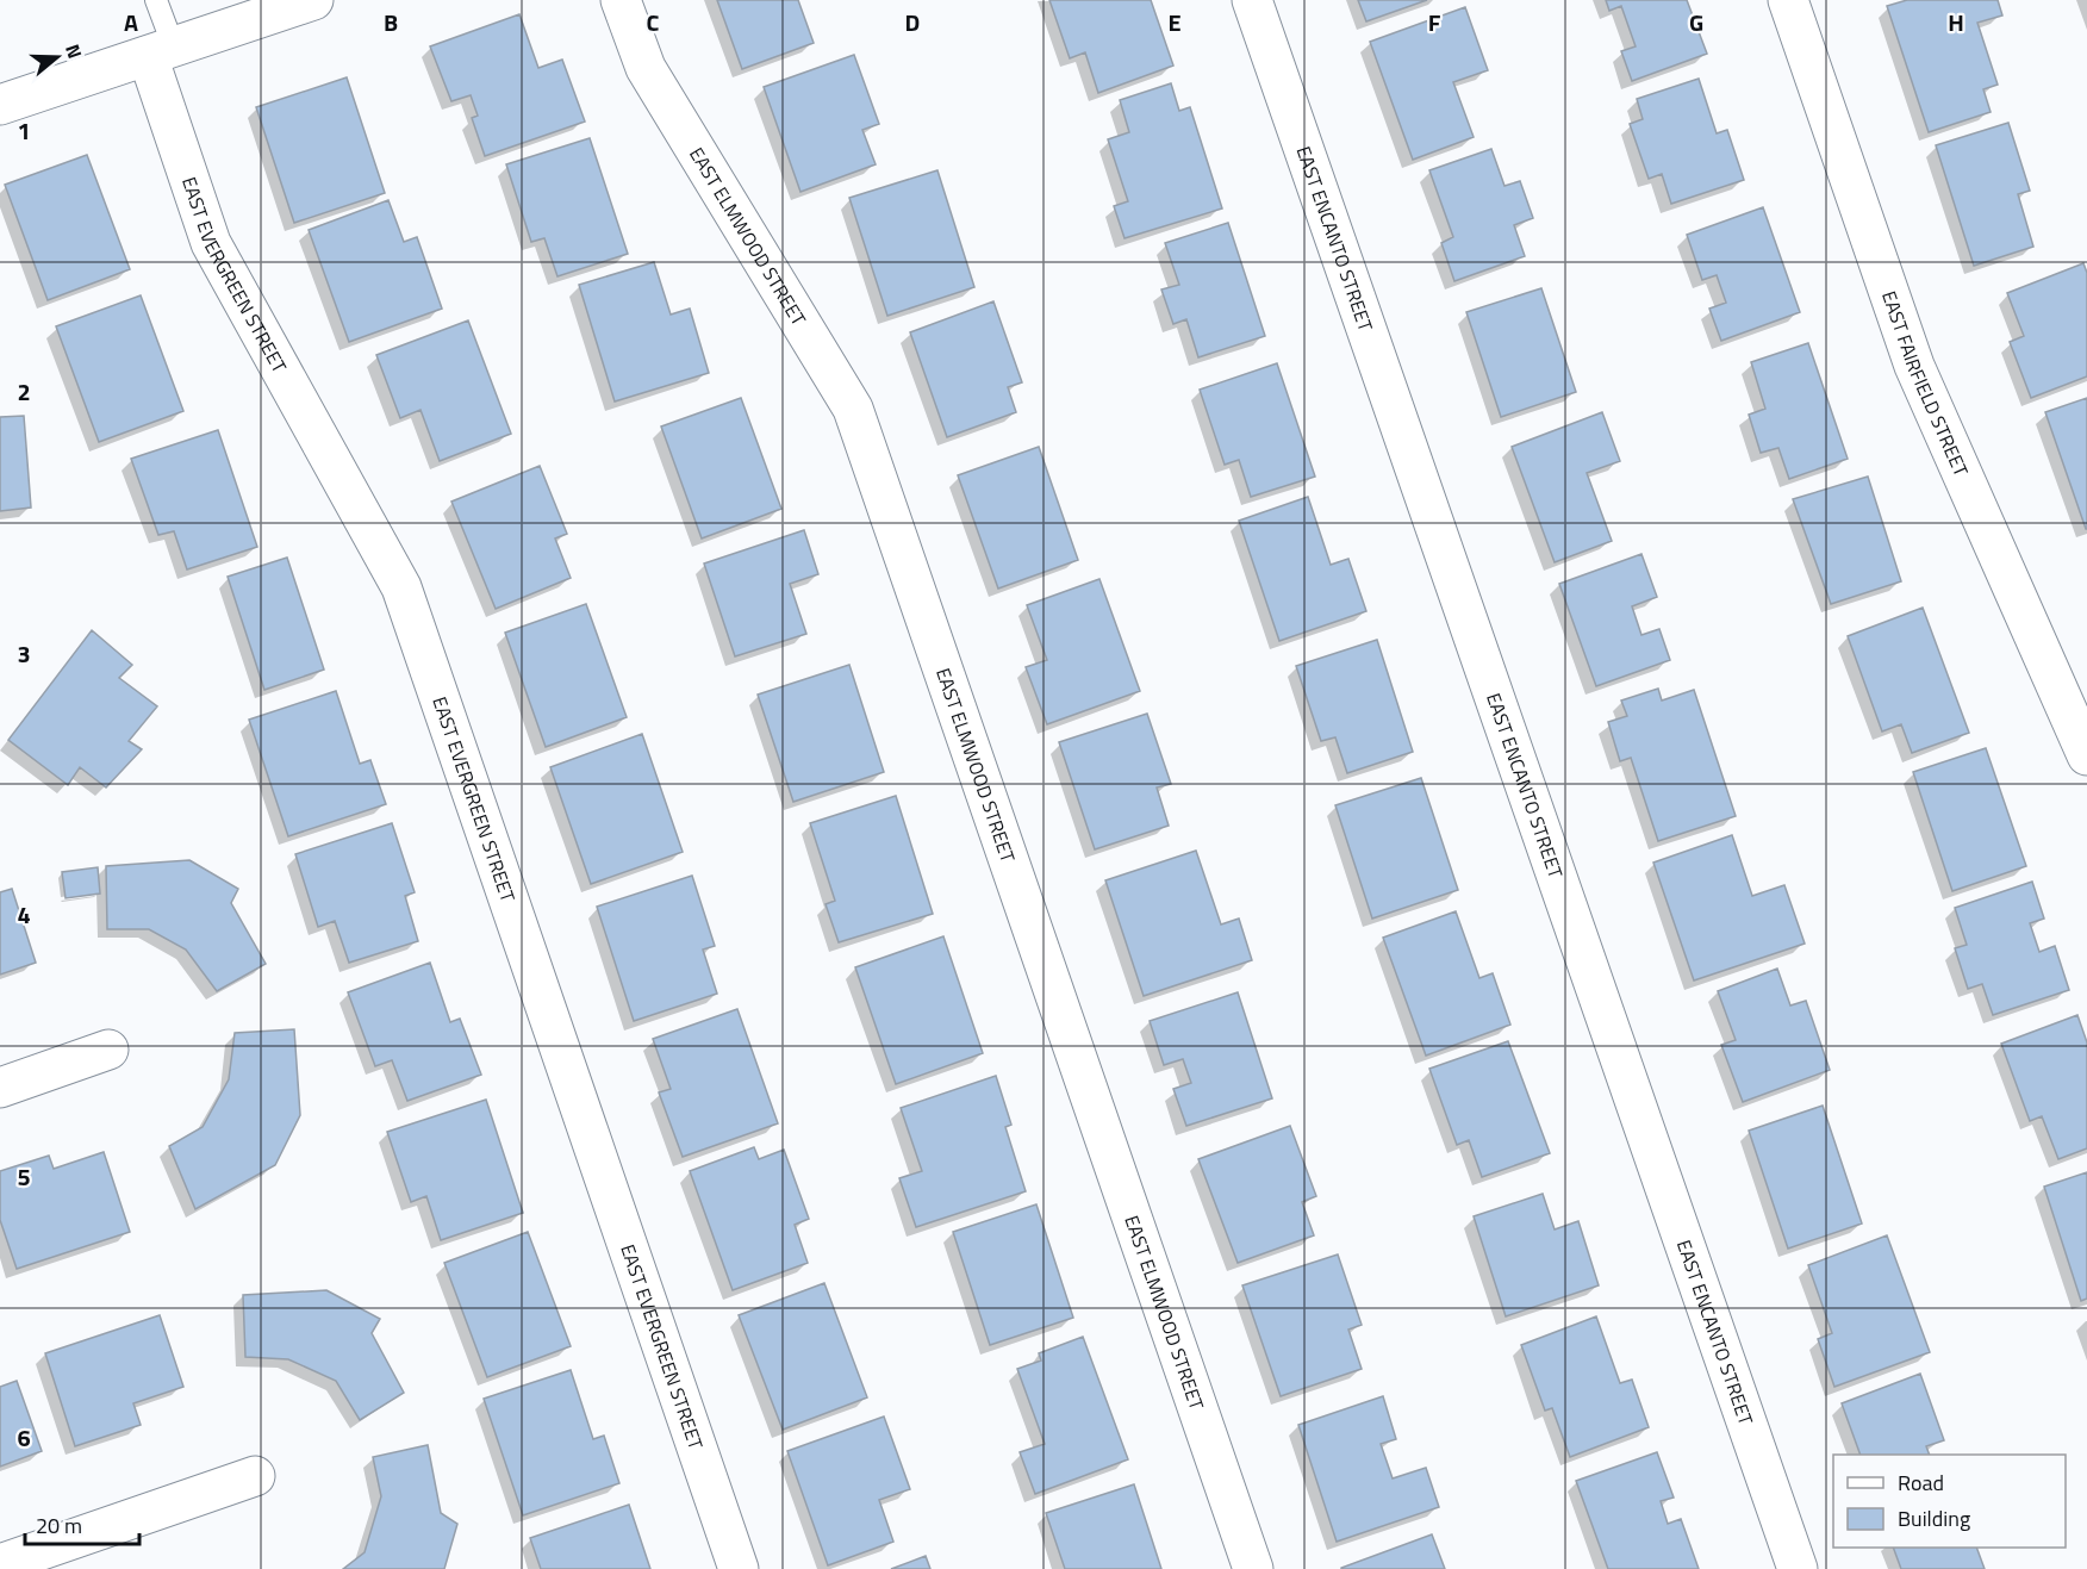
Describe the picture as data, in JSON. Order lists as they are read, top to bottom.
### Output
{
  "streets": {
    "street": [
      "EAST ELMWOOD STREET",
      "EAST ENCANTO STREET",
      "EAST EVERGREEN STREET",
      "EAST FAIRFIELD STREET"
    ]
  },
  "legend": ["Road", "Building"],
  "scale_bar": "20 m",
  "north": "right",
  "grid": {
    "columns": [
      "A",
      "B",
      "C",
      "D",
      "E",
      "F",
      "G",
      "H"
    ],
    "rows": [
      "1",
      "2",
      "3",
      "4",
      "5",
      "6"
    ]
  }
}
